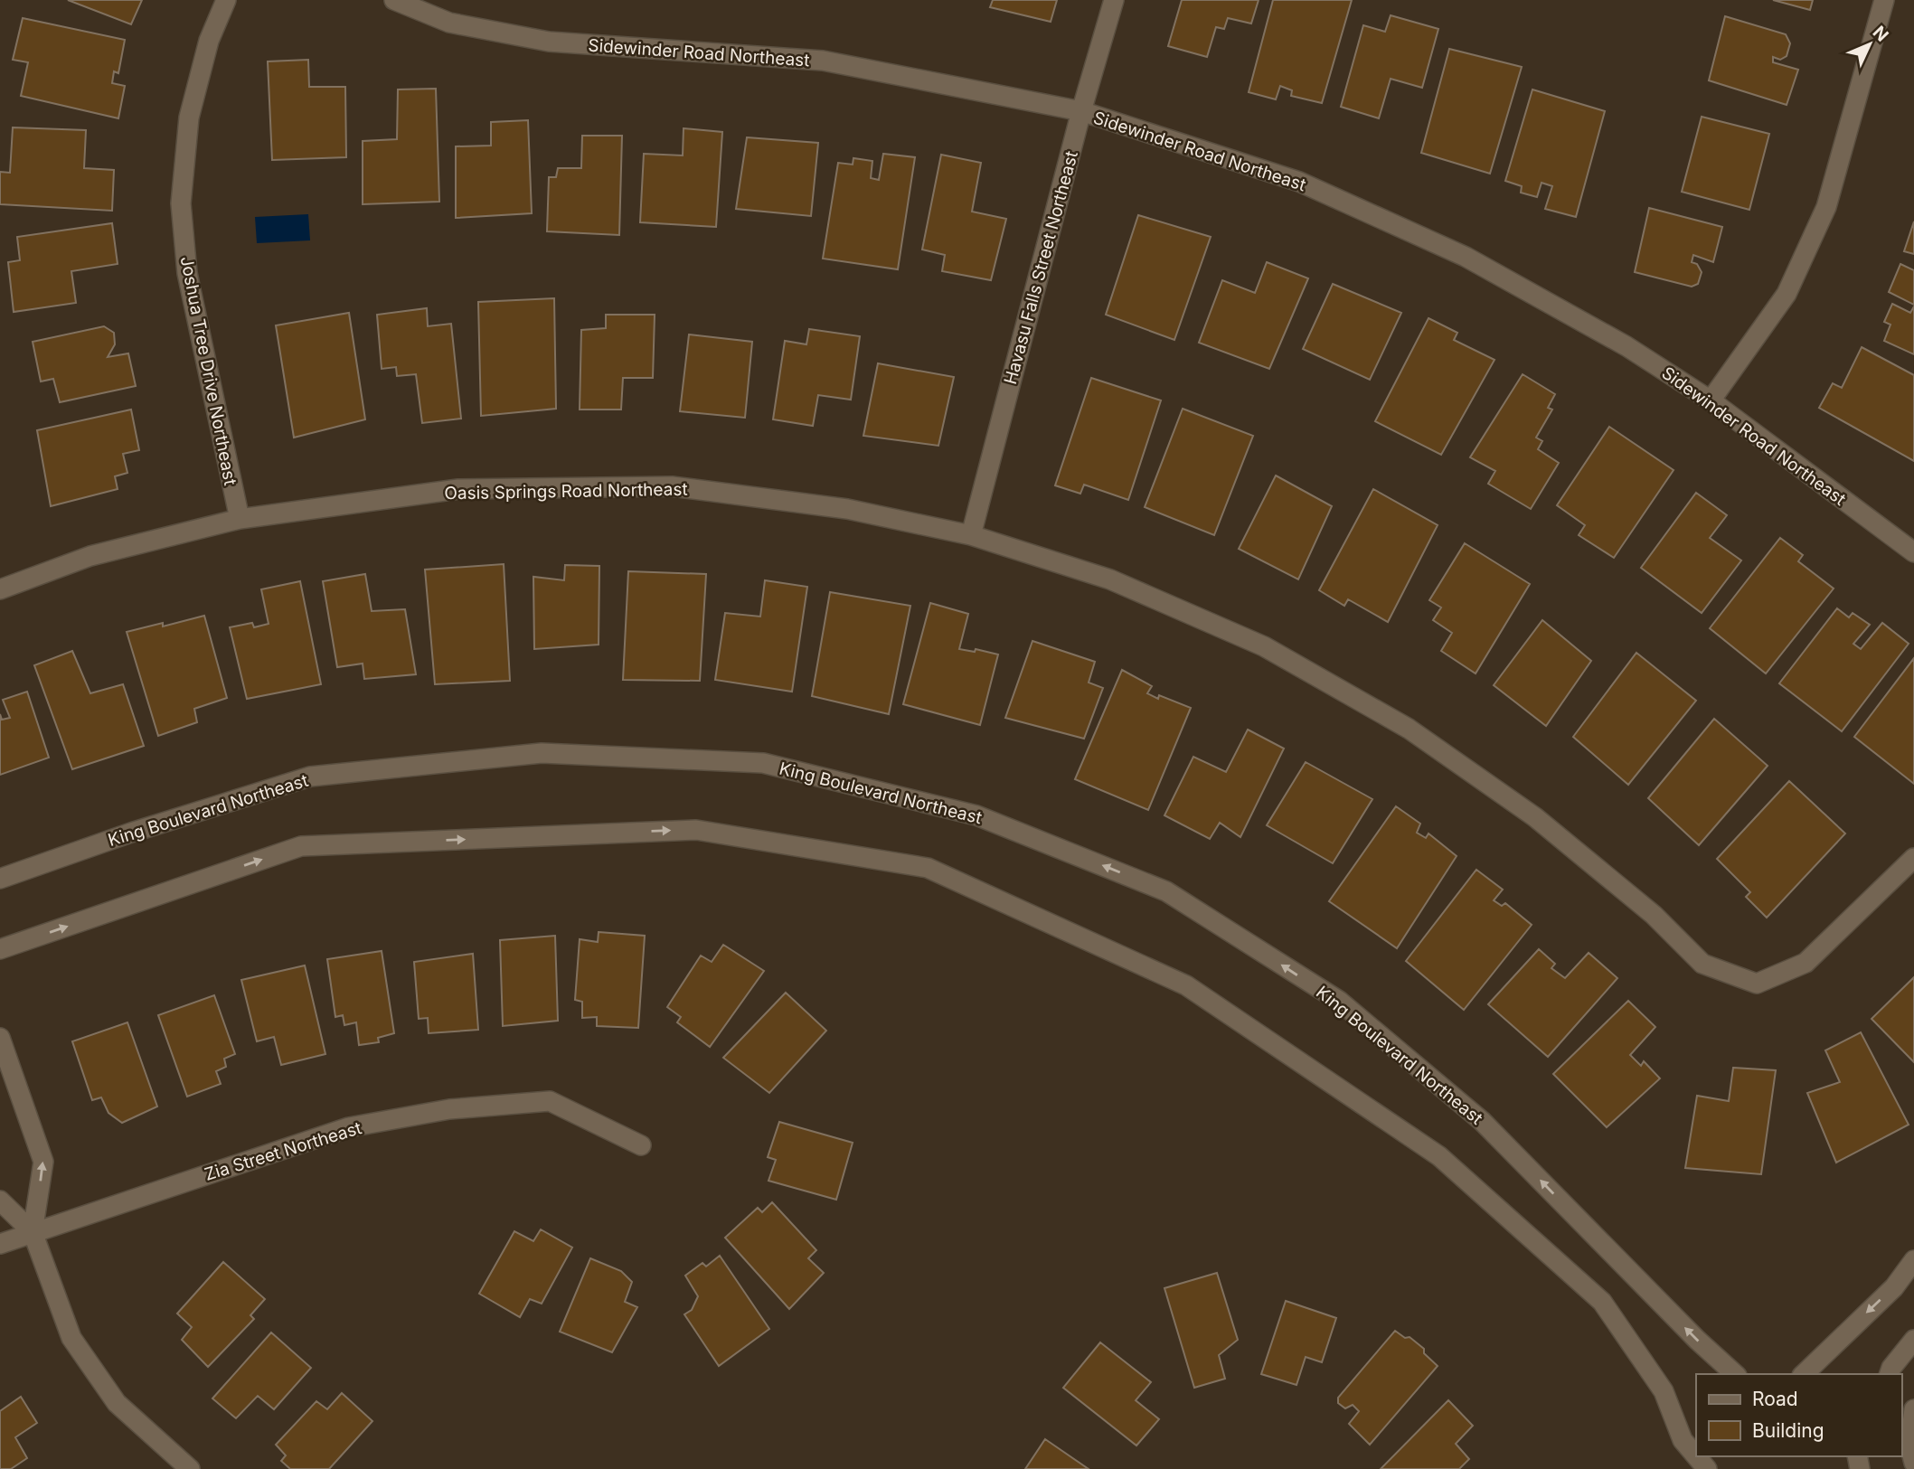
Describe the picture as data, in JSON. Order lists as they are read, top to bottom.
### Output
{
  "streets": {
    "street": [
      "Sidewinder Road Northeast",
      "Havasu Falls Street Northeast",
      "Joshua Tree Drive Northeast",
      "Oasis Springs Road Northeast",
      "King Boulevard Northeast",
      "Zia Street Northeast"
    ]
  },
  "crossings": [
    ["Sidewinder Road Northeast", "Havasu Falls Street Northeast"],
    ["Havasu Falls Street Northeast", "Oasis Springs Road Northeast"],
    ["Joshua Tree Drive Northeast", "Oasis Springs Road Northeast"]
  ],
  "legend": ["Road", "Building"],
  "north": "top right"
}
